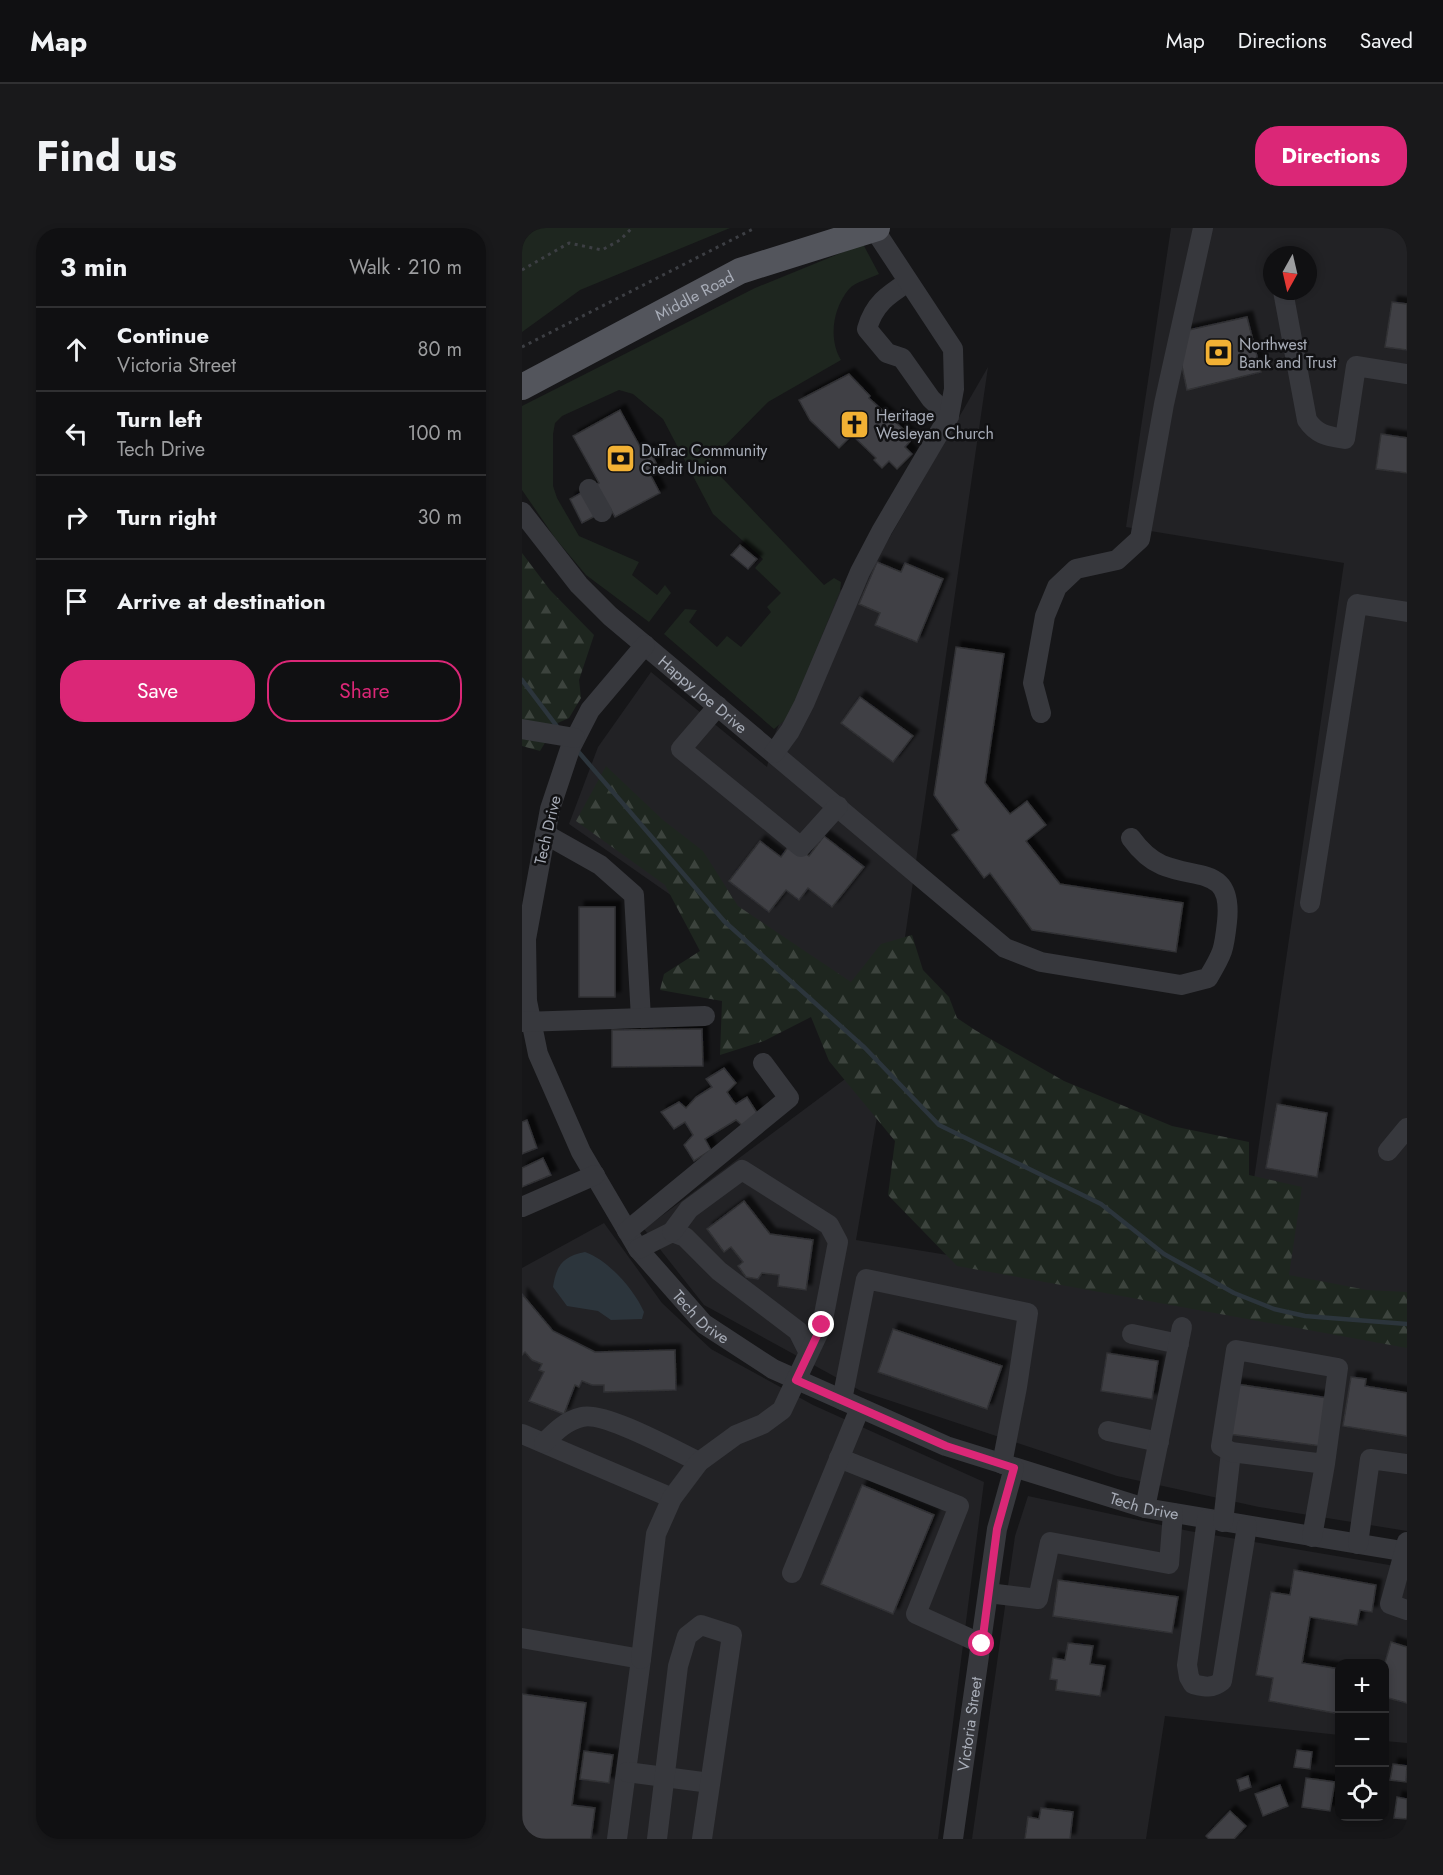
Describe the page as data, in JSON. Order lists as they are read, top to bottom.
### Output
{
  "streets": {
    "main road": ["Middle Road"],
    "street": ["Happy Joe Drive", "Tech Drive", "Victoria Street"]
  },
  "crossings": [
    ["Happy Joe Drive", "Tech Drive"],
    ["Tech Drive", "Victoria Street"]
  ],
  "places": {
    "bank": ["Northwest Bank and Trust", "DuTrac Community Credit Union"],
    "church": ["Heritage Wesleyan Church"]
  },
  "north": "bottom",
  "page": {
    "header": "Map",
    "nav": ["Map", "Directions", "Saved"],
    "title": "Find us",
    "buttons": [
      "Directions",
      ["Save", "Share"]
    ],
    "heading": ["3 min", "Walk · 210 m"],
    "list": [
      ["Continue", "Victoria Street", "80 m"],
      ["Turn left", "Tech Drive", "100 m"],
      ["Turn right", "30 m"],
      "Arrive at destination"
    ],
    "map_buttons": ["+", "−"]
  }
}
